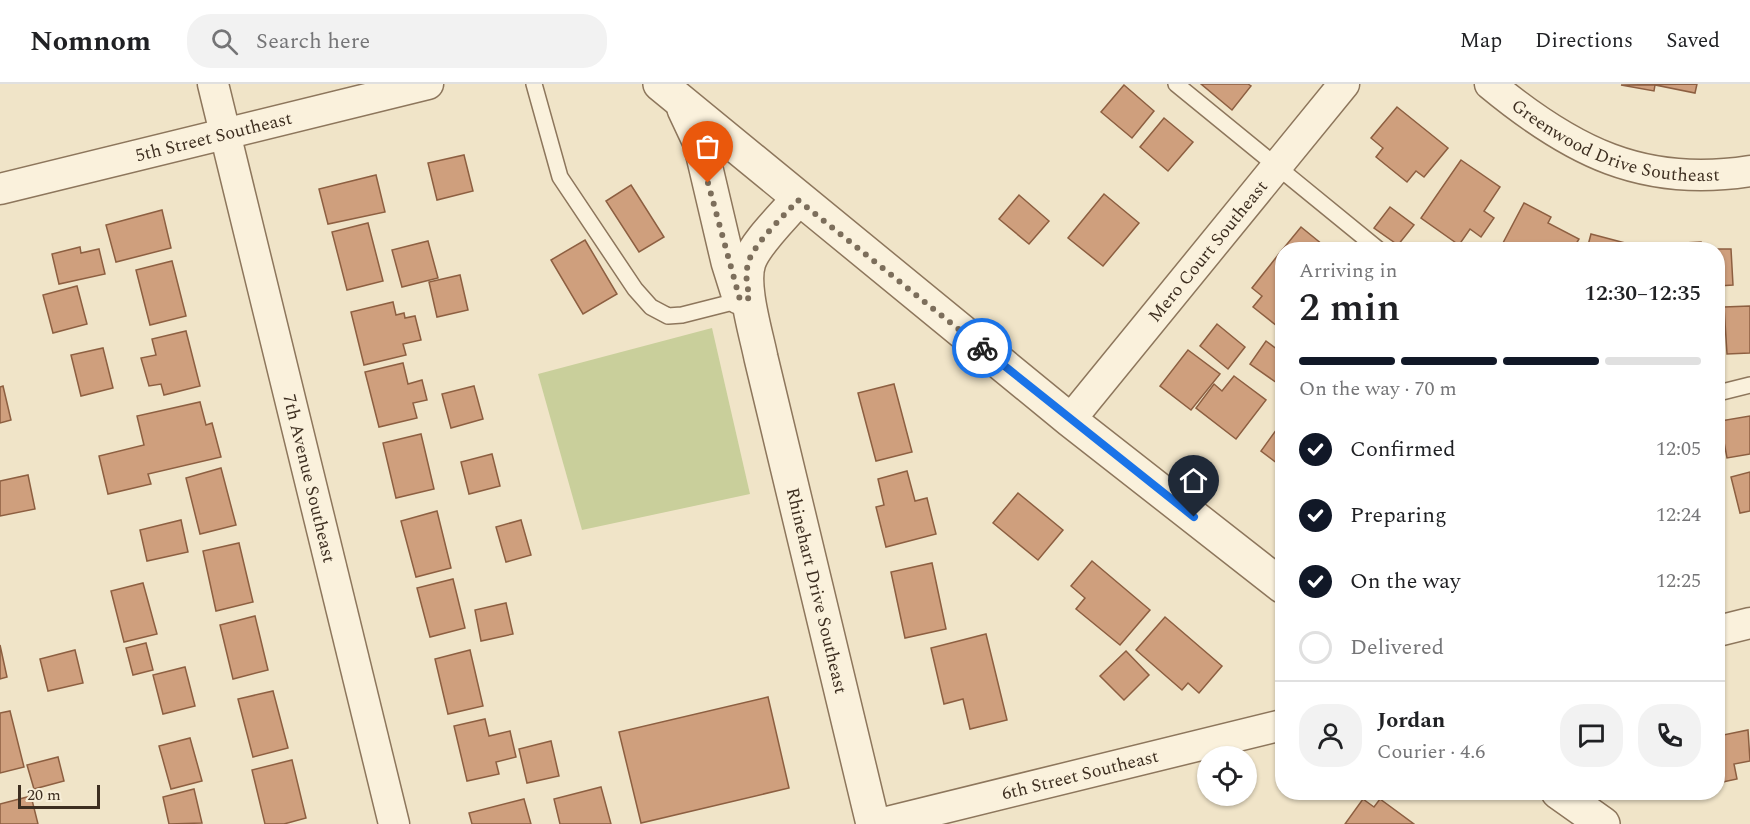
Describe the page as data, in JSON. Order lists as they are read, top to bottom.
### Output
{
  "streets": {
    "street": [
      "Greenwood Drive Southeast",
      "5th Street Southeast",
      "Mero Court Southeast",
      "7th Avenue Southeast",
      "Rhinehart Drive Southeast",
      "6th Street Southeast"
    ]
  },
  "crossings": [
    ["5th Street Southeast", "7th Avenue Southeast"]
  ],
  "scale_bar": "20 m",
  "page": {
    "header": "Nomnom",
    "search": "Search here",
    "nav": ["Map", "Directions", "Saved"],
    "heading": ["2 min", "Arriving in", "12:30–12:35"],
    "panel": ["Jordan", "Courier · 4.6"],
    "bar": "On the way · 70 m",
    "list": [
      ["Confirmed", "12:05"],
      ["Preparing", "12:24"],
      ["On the way", "12:25"],
      "Delivered"
    ],
    "scale": "20 m"
  }
}
